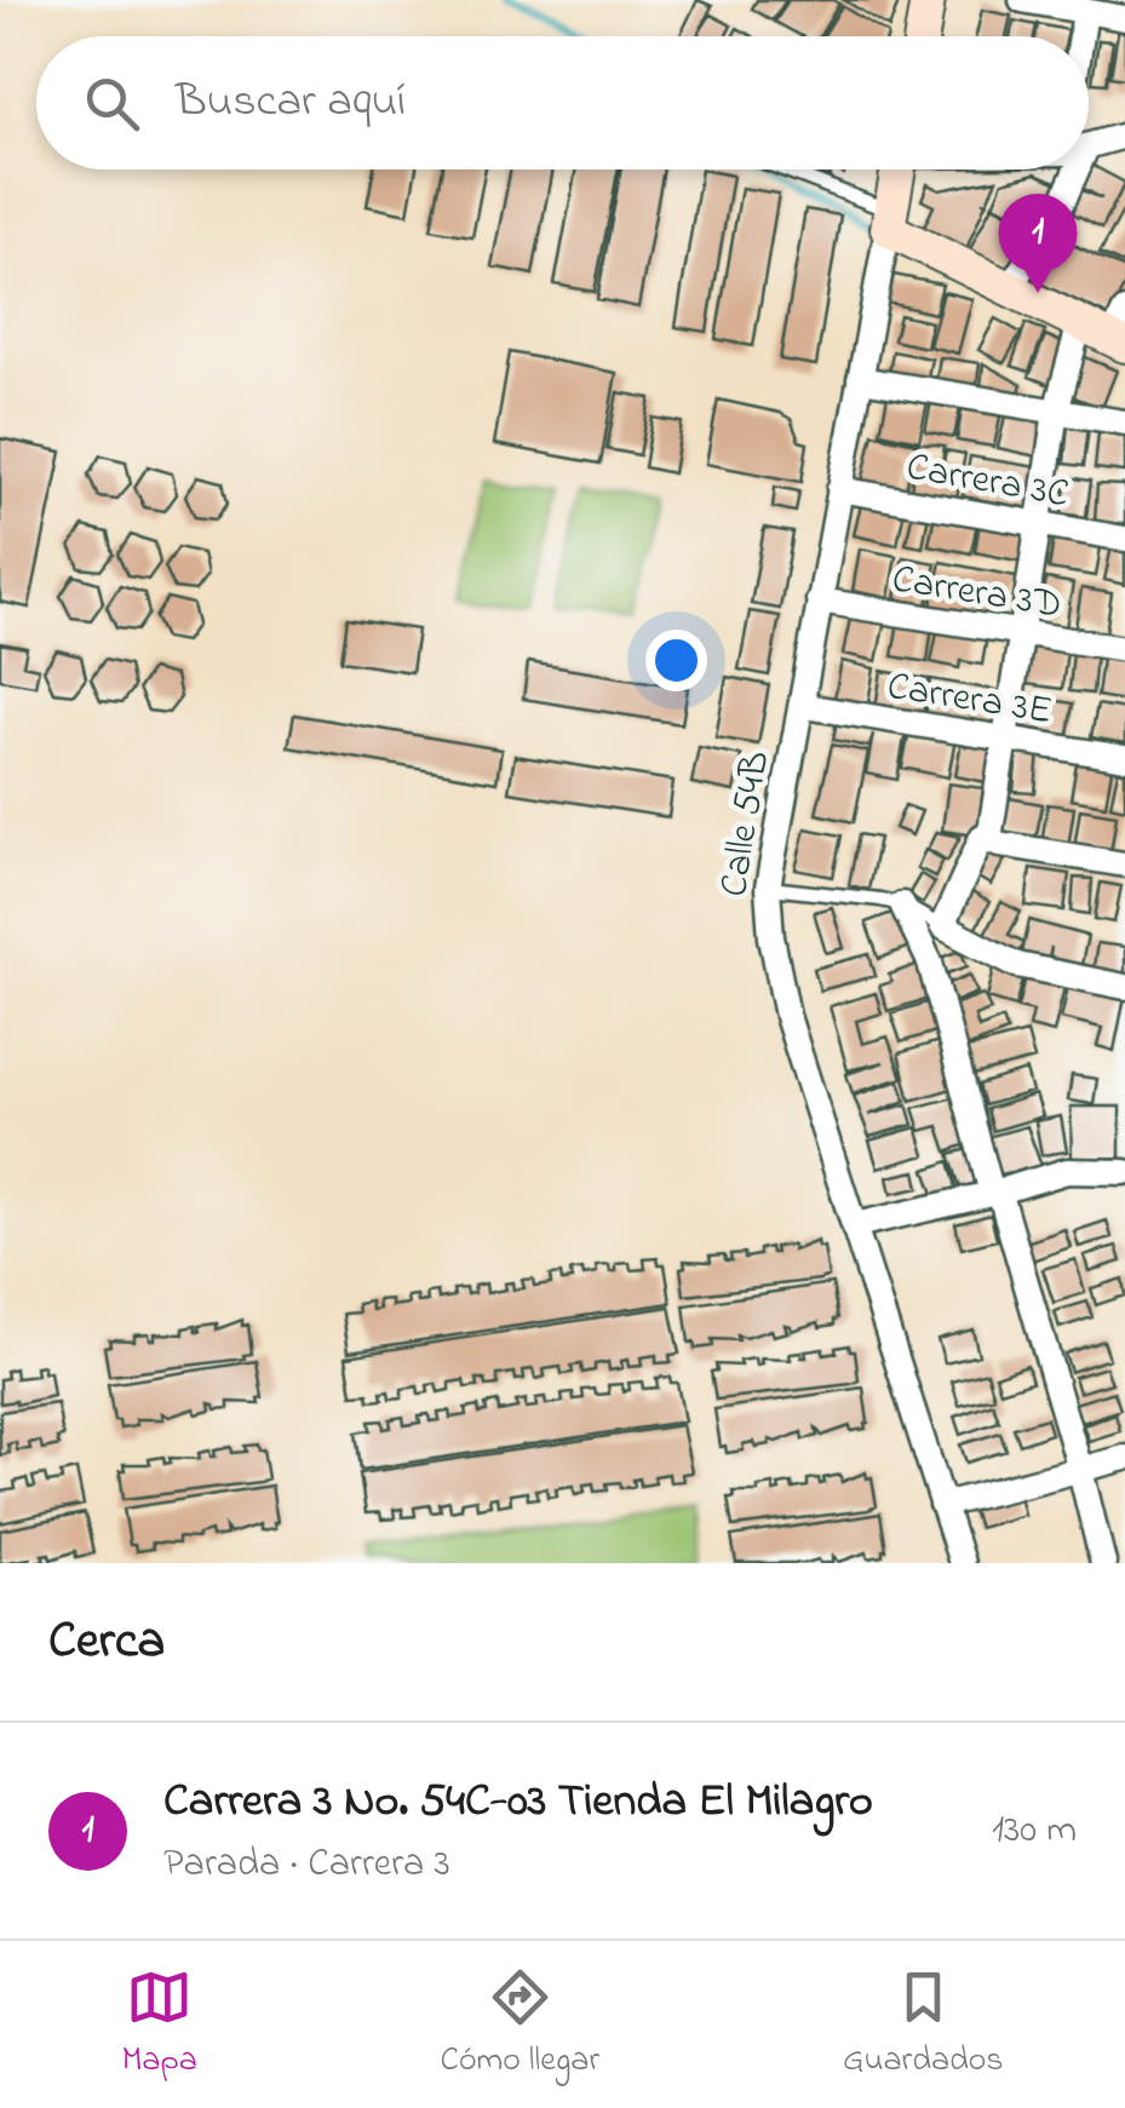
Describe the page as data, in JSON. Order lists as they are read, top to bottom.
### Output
{
  "streets": {
    "street": [
      "Carrera 3C",
      "Carrera 3D",
      "Carrera 3E",
      "Calle 54B"
    ]
  },
  "crossings": [
    ["Carrera 3C", "Calle 54B"],
    ["Carrera 3D", "Calle 54B"],
    ["Carrera 3E", "Calle 54B"]
  ],
  "page": {
    "search": "Buscar aquí",
    "pins": "1",
    "heading": "Cerca",
    "list": [
      {
        "mark": "1",
        "name": "Carrera 3 No. 54C-03 Tienda El Milagro",
        "note": "Parada · Carrera 3",
        "value": "130 m"
      }
    ],
    "nav": ["Mapa", "Cómo llegar", "Guardados"]
  }
}
